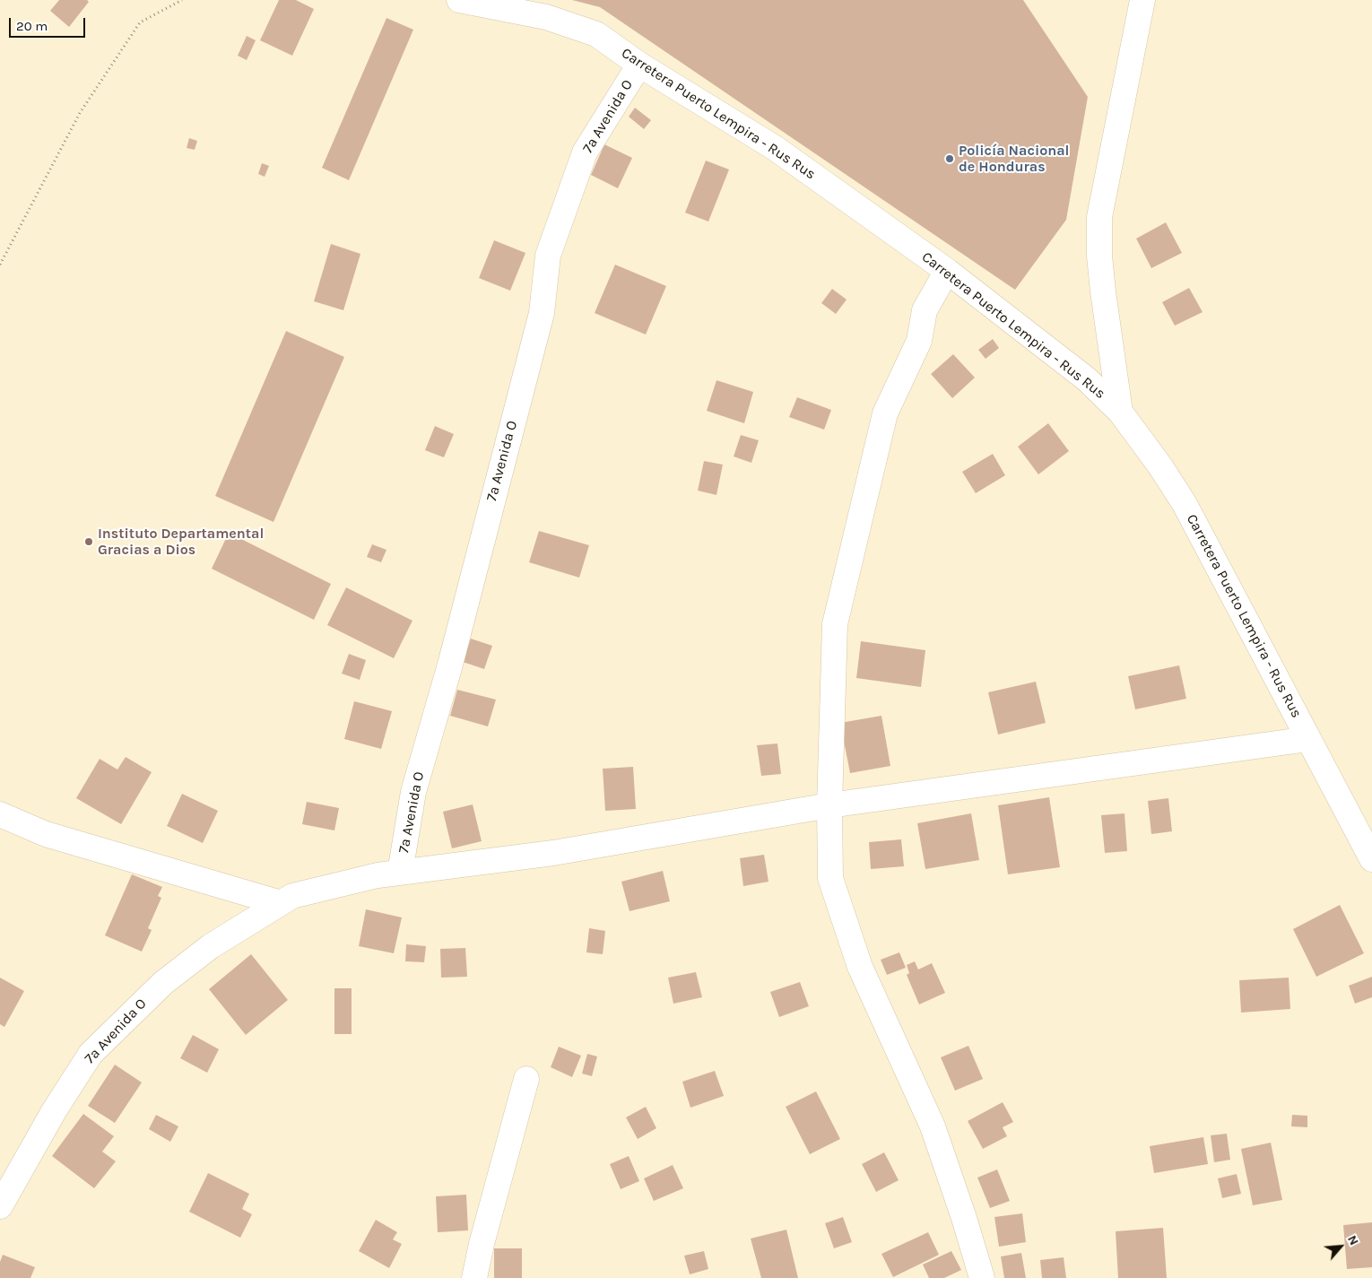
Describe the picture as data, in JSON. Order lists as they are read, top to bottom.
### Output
{
  "streets": {
    "street": ["Carretera Puerto Lempira - Rus Rus", "7a Avenida O"]
  },
  "crossings": [
    ["Carretera Puerto Lempira - Rus Rus", "7a Avenida O"]
  ],
  "places": ["Policía Nacional de Honduras", "Instituto Departamental Gracias a Dios"],
  "scale_bar": "20 m",
  "north": "top right"
}
